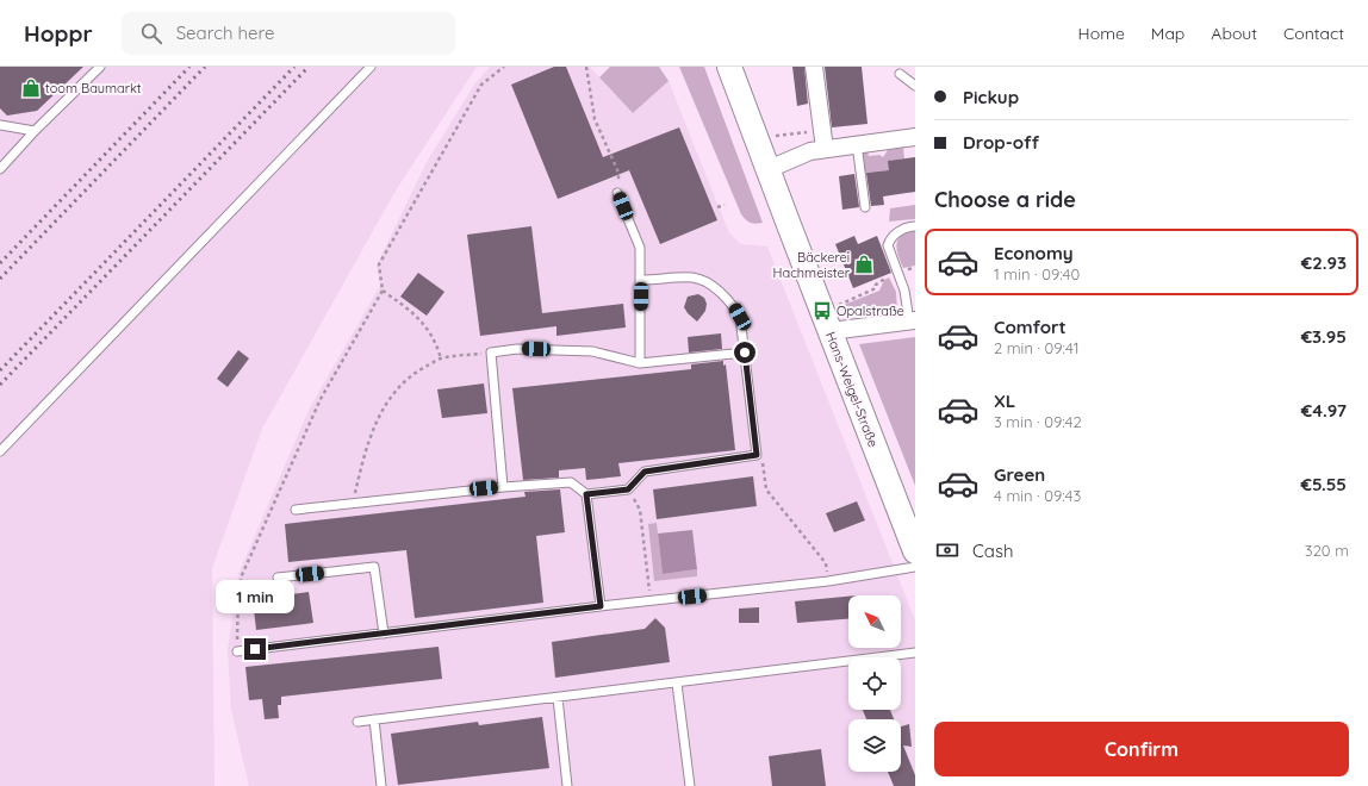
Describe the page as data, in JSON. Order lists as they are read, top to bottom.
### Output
{
  "streets": {
    "street": ["Hans-Weigel-Straße"]
  },
  "places": {
    "shop": ["toom Baumarkt", "Bäckerei Hachmeister"],
    "bus stop": ["Opalstraße"]
  },
  "north": "top left",
  "page": {
    "header": "Hoppr",
    "search": "Search here",
    "nav": [
      "Home",
      "Map",
      "About",
      "Contact"
    ],
    "banner": ["Pickup", "Drop-off"],
    "heading": "Choose a ride",
    "list": [
      {
        "name": "Economy",
        "note": "1 min · 09:40",
        "value": "€2.93"
      },
      {
        "name": "Comfort",
        "note": "2 min · 09:41",
        "value": "€3.95"
      },
      {
        "name": "XL",
        "note": "3 min · 09:42",
        "value": "€4.97"
      },
      {
        "name": "Green",
        "note": "4 min · 09:43",
        "value": "€5.55"
      }
    ],
    "pay": ["Cash", "320 m"],
    "bubble": "1 min",
    "buttons": "Confirm"
  }
}
